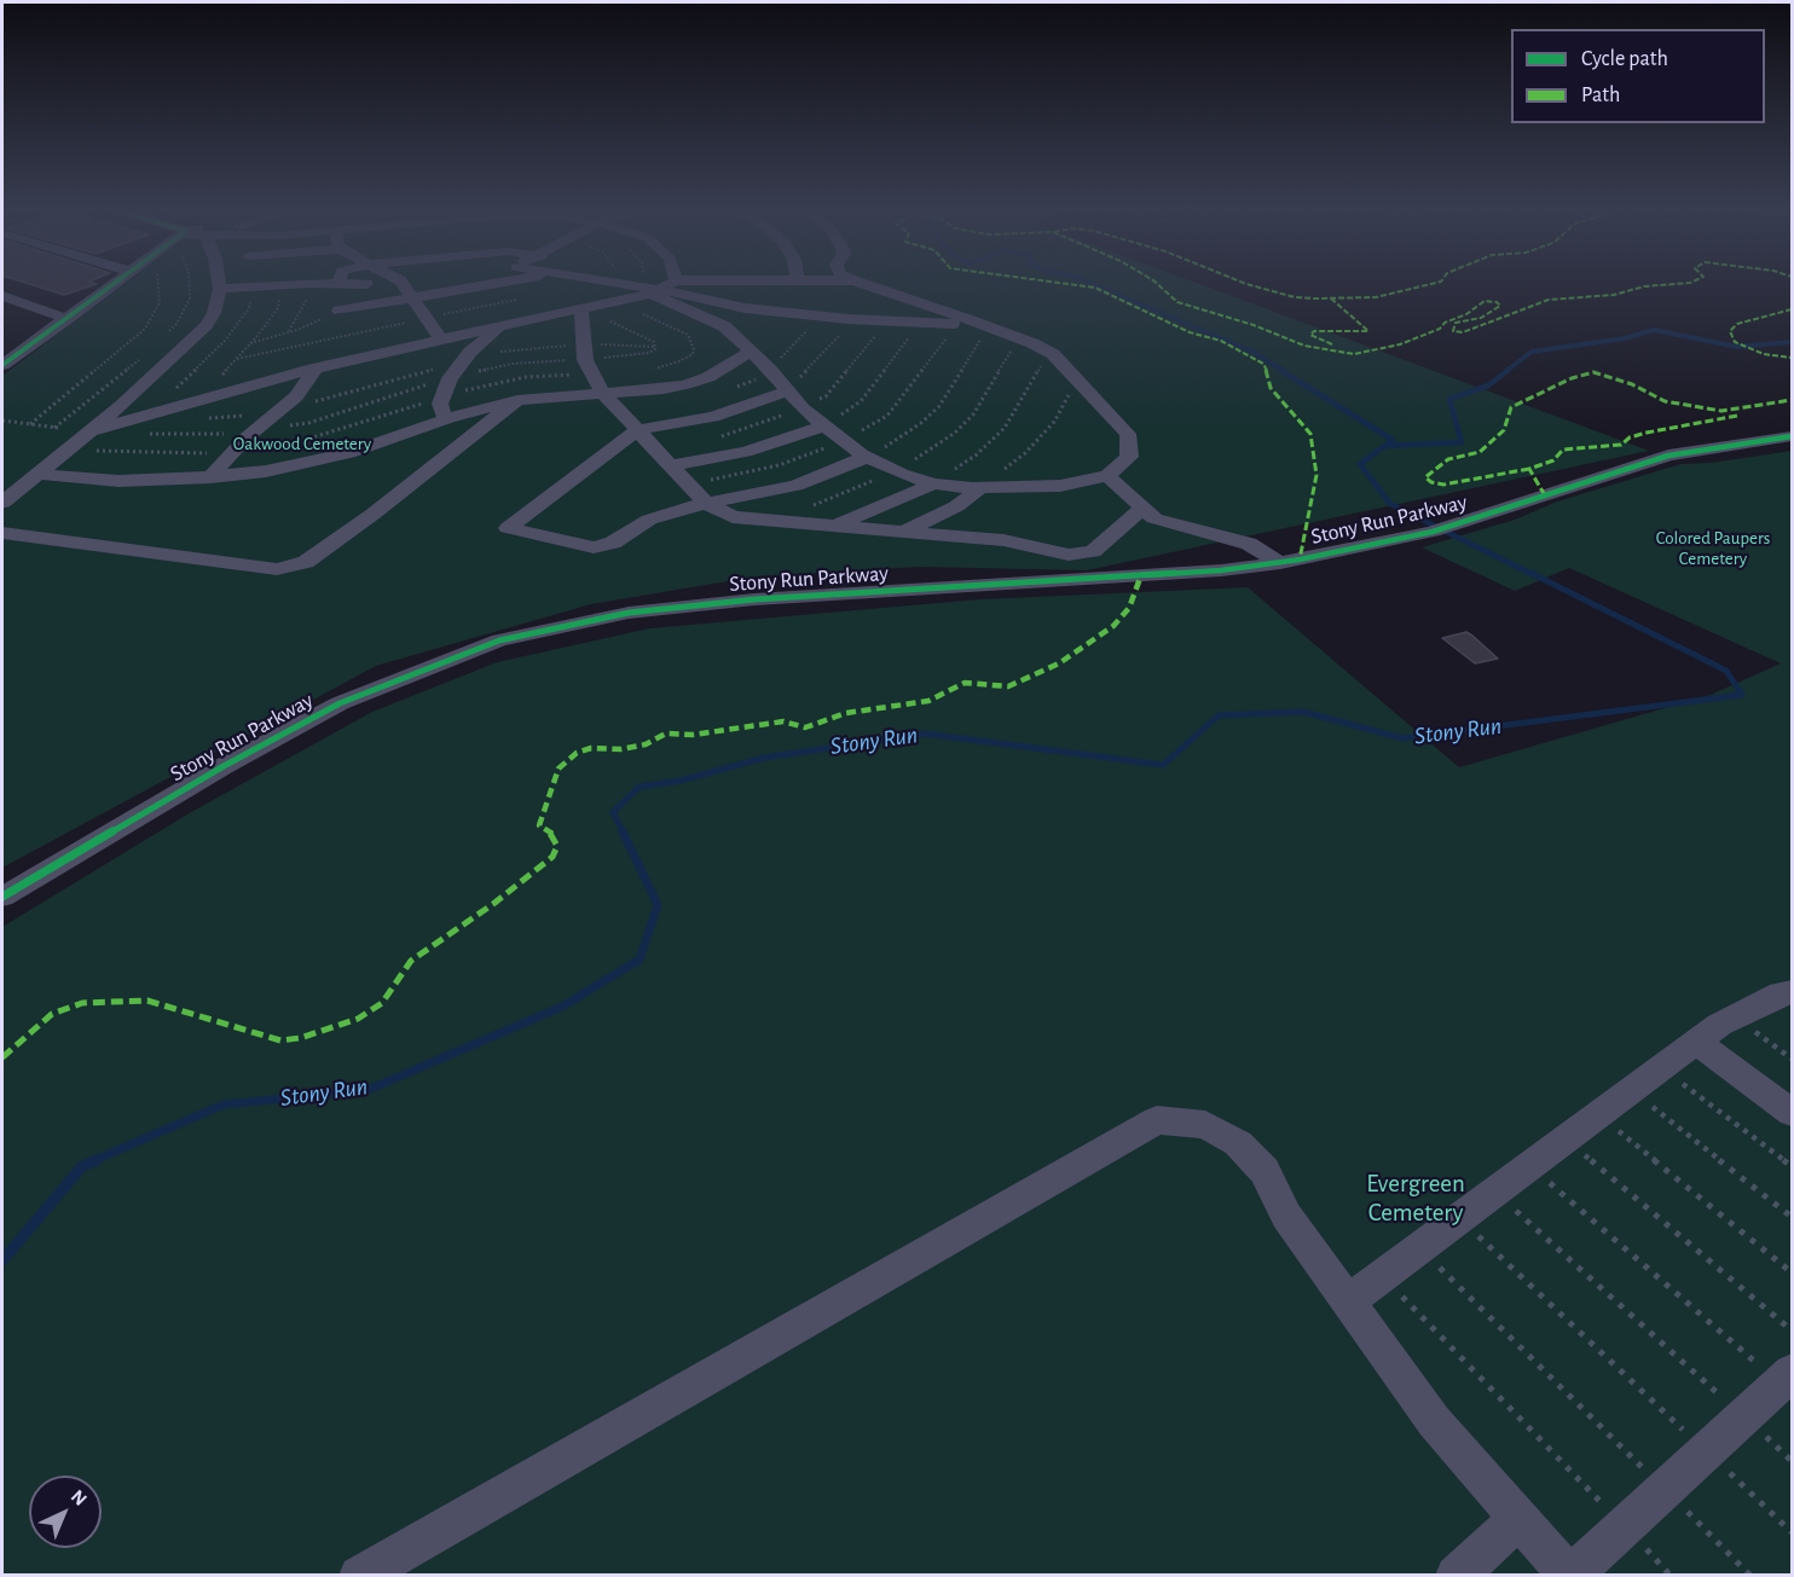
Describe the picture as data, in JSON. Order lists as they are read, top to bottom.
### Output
{
  "streets": {
    "street": ["Stony Run Parkway"]
  },
  "water": ["Stony Run"],
  "parks": ["Oakwood Cemetery", "Colored Paupers Cemetery", "Evergreen Cemetery"],
  "legend": ["Cycle path", "Path"],
  "north": "top right"
}
